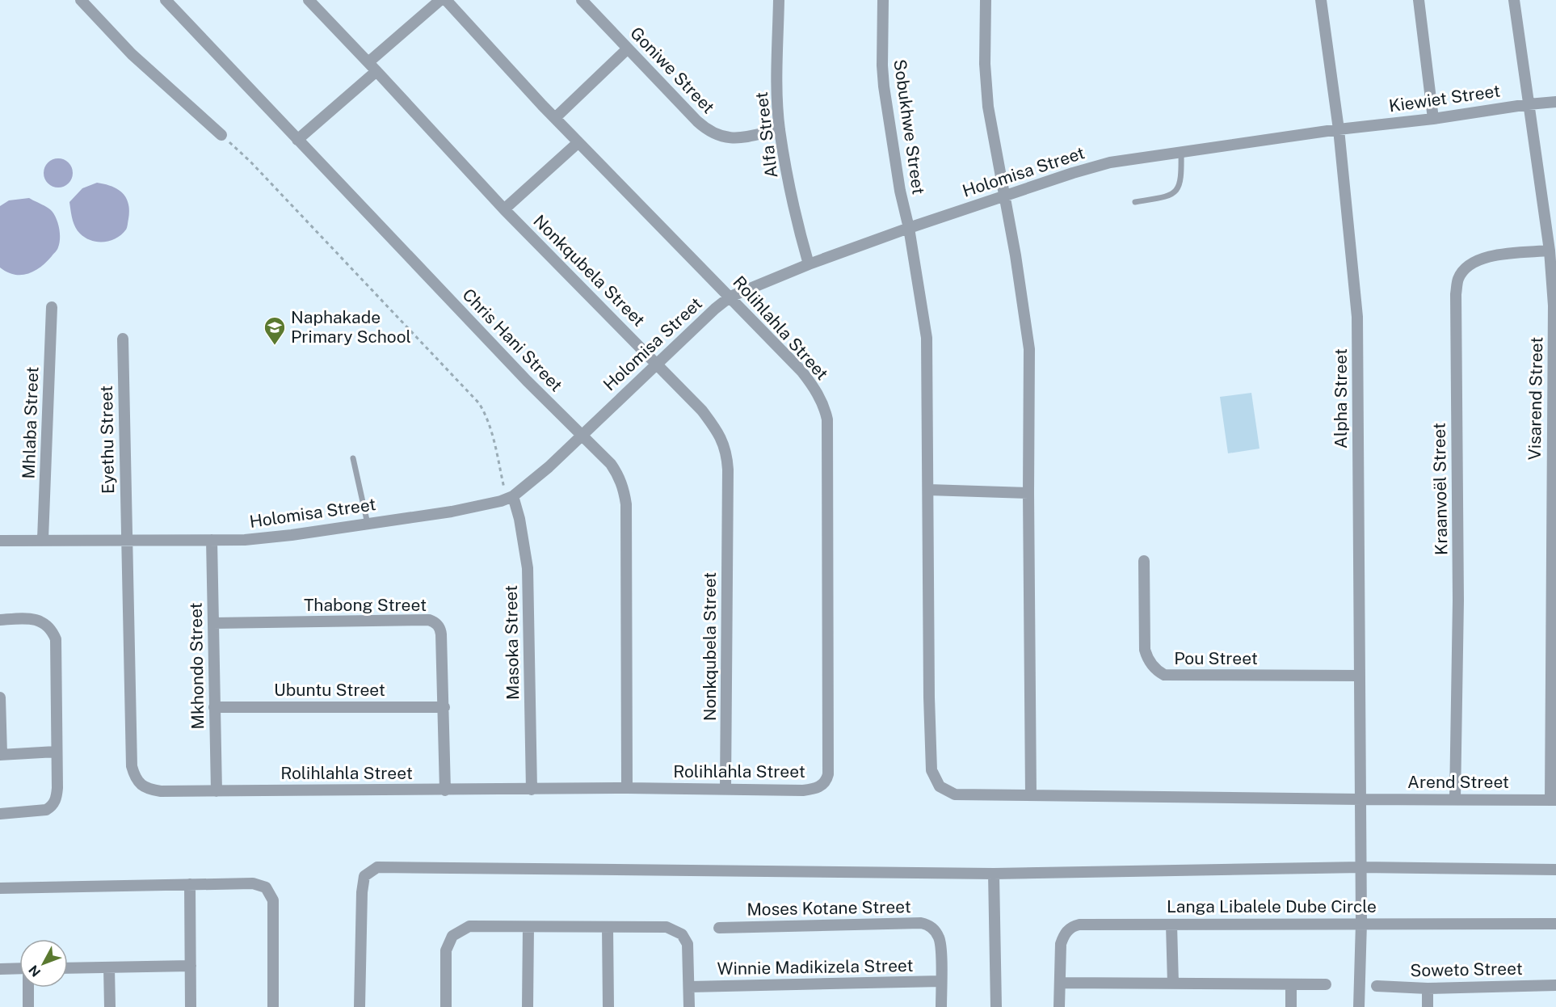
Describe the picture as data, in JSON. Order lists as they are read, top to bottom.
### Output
{
  "streets": {
    "street": [
      "Goniwe Street",
      "Kiewiet Street",
      "Sobukhwe Street",
      "Alfa Street",
      "Holomisa Street",
      "Nonkqubela Street",
      "Rolihlahla Street",
      "Chris Hani Street",
      "Alpha Street",
      "Visarend Street",
      "Mhlaba Street",
      "Eyethu Street",
      "Kraanvoël Street",
      "Thabong Street",
      "Masoka Street",
      "Pou Street",
      "Mkhondo Street",
      "Ubuntu Street",
      "Arend Street",
      "Langa Libalele Dube Circle",
      "Moses Kotane Street",
      "Winnie Madikizela Street",
      "Soweto Street"
    ]
  },
  "crossings": [
    ["Goniwe Street", "Alfa Street"],
    ["Kiewiet Street", "Holomisa Street"],
    ["Kiewiet Street", "Alpha Street"],
    ["Kiewiet Street", "Visarend Street"],
    ["Sobukhwe Street", "Holomisa Street"],
    ["Sobukhwe Street", "Arend Street"],
    ["Alfa Street", "Holomisa Street"],
    ["Holomisa Street", "Nonkqubela Street"],
    ["Holomisa Street", "Rolihlahla Street"],
    ["Holomisa Street", "Chris Hani Street"],
    ["Holomisa Street", "Alpha Street"],
    ["Holomisa Street", "Mhlaba Street"],
    ["Holomisa Street", "Eyethu Street"],
    ["Holomisa Street", "Masoka Street"],
    ["Holomisa Street", "Mkhondo Street"],
    ["Nonkqubela Street", "Rolihlahla Street"],
    ["Rolihlahla Street", "Chris Hani Street"],
    ["Rolihlahla Street", "Eyethu Street"],
    ["Rolihlahla Street", "Thabong Street"],
    ["Rolihlahla Street", "Masoka Street"],
    ["Rolihlahla Street", "Mkhondo Street"],
    ["Alpha Street", "Pou Street"],
    ["Alpha Street", "Arend Street"],
    ["Alpha Street", "Langa Libalele Dube Circle"],
    ["Visarend Street", "Kraanvoël Street"],
    ["Visarend Street", "Arend Street"],
    ["Kraanvoël Street", "Arend Street"],
    ["Thabong Street", "Mkhondo Street"],
    ["Thabong Street", "Ubuntu Street"],
    ["Mkhondo Street", "Ubuntu Street"],
    ["Moses Kotane Street", "Winnie Madikizela Street"]
  ],
  "places": {
    "school or university": ["Naphakade Primary School"]
  },
  "north": "bottom left"
}
